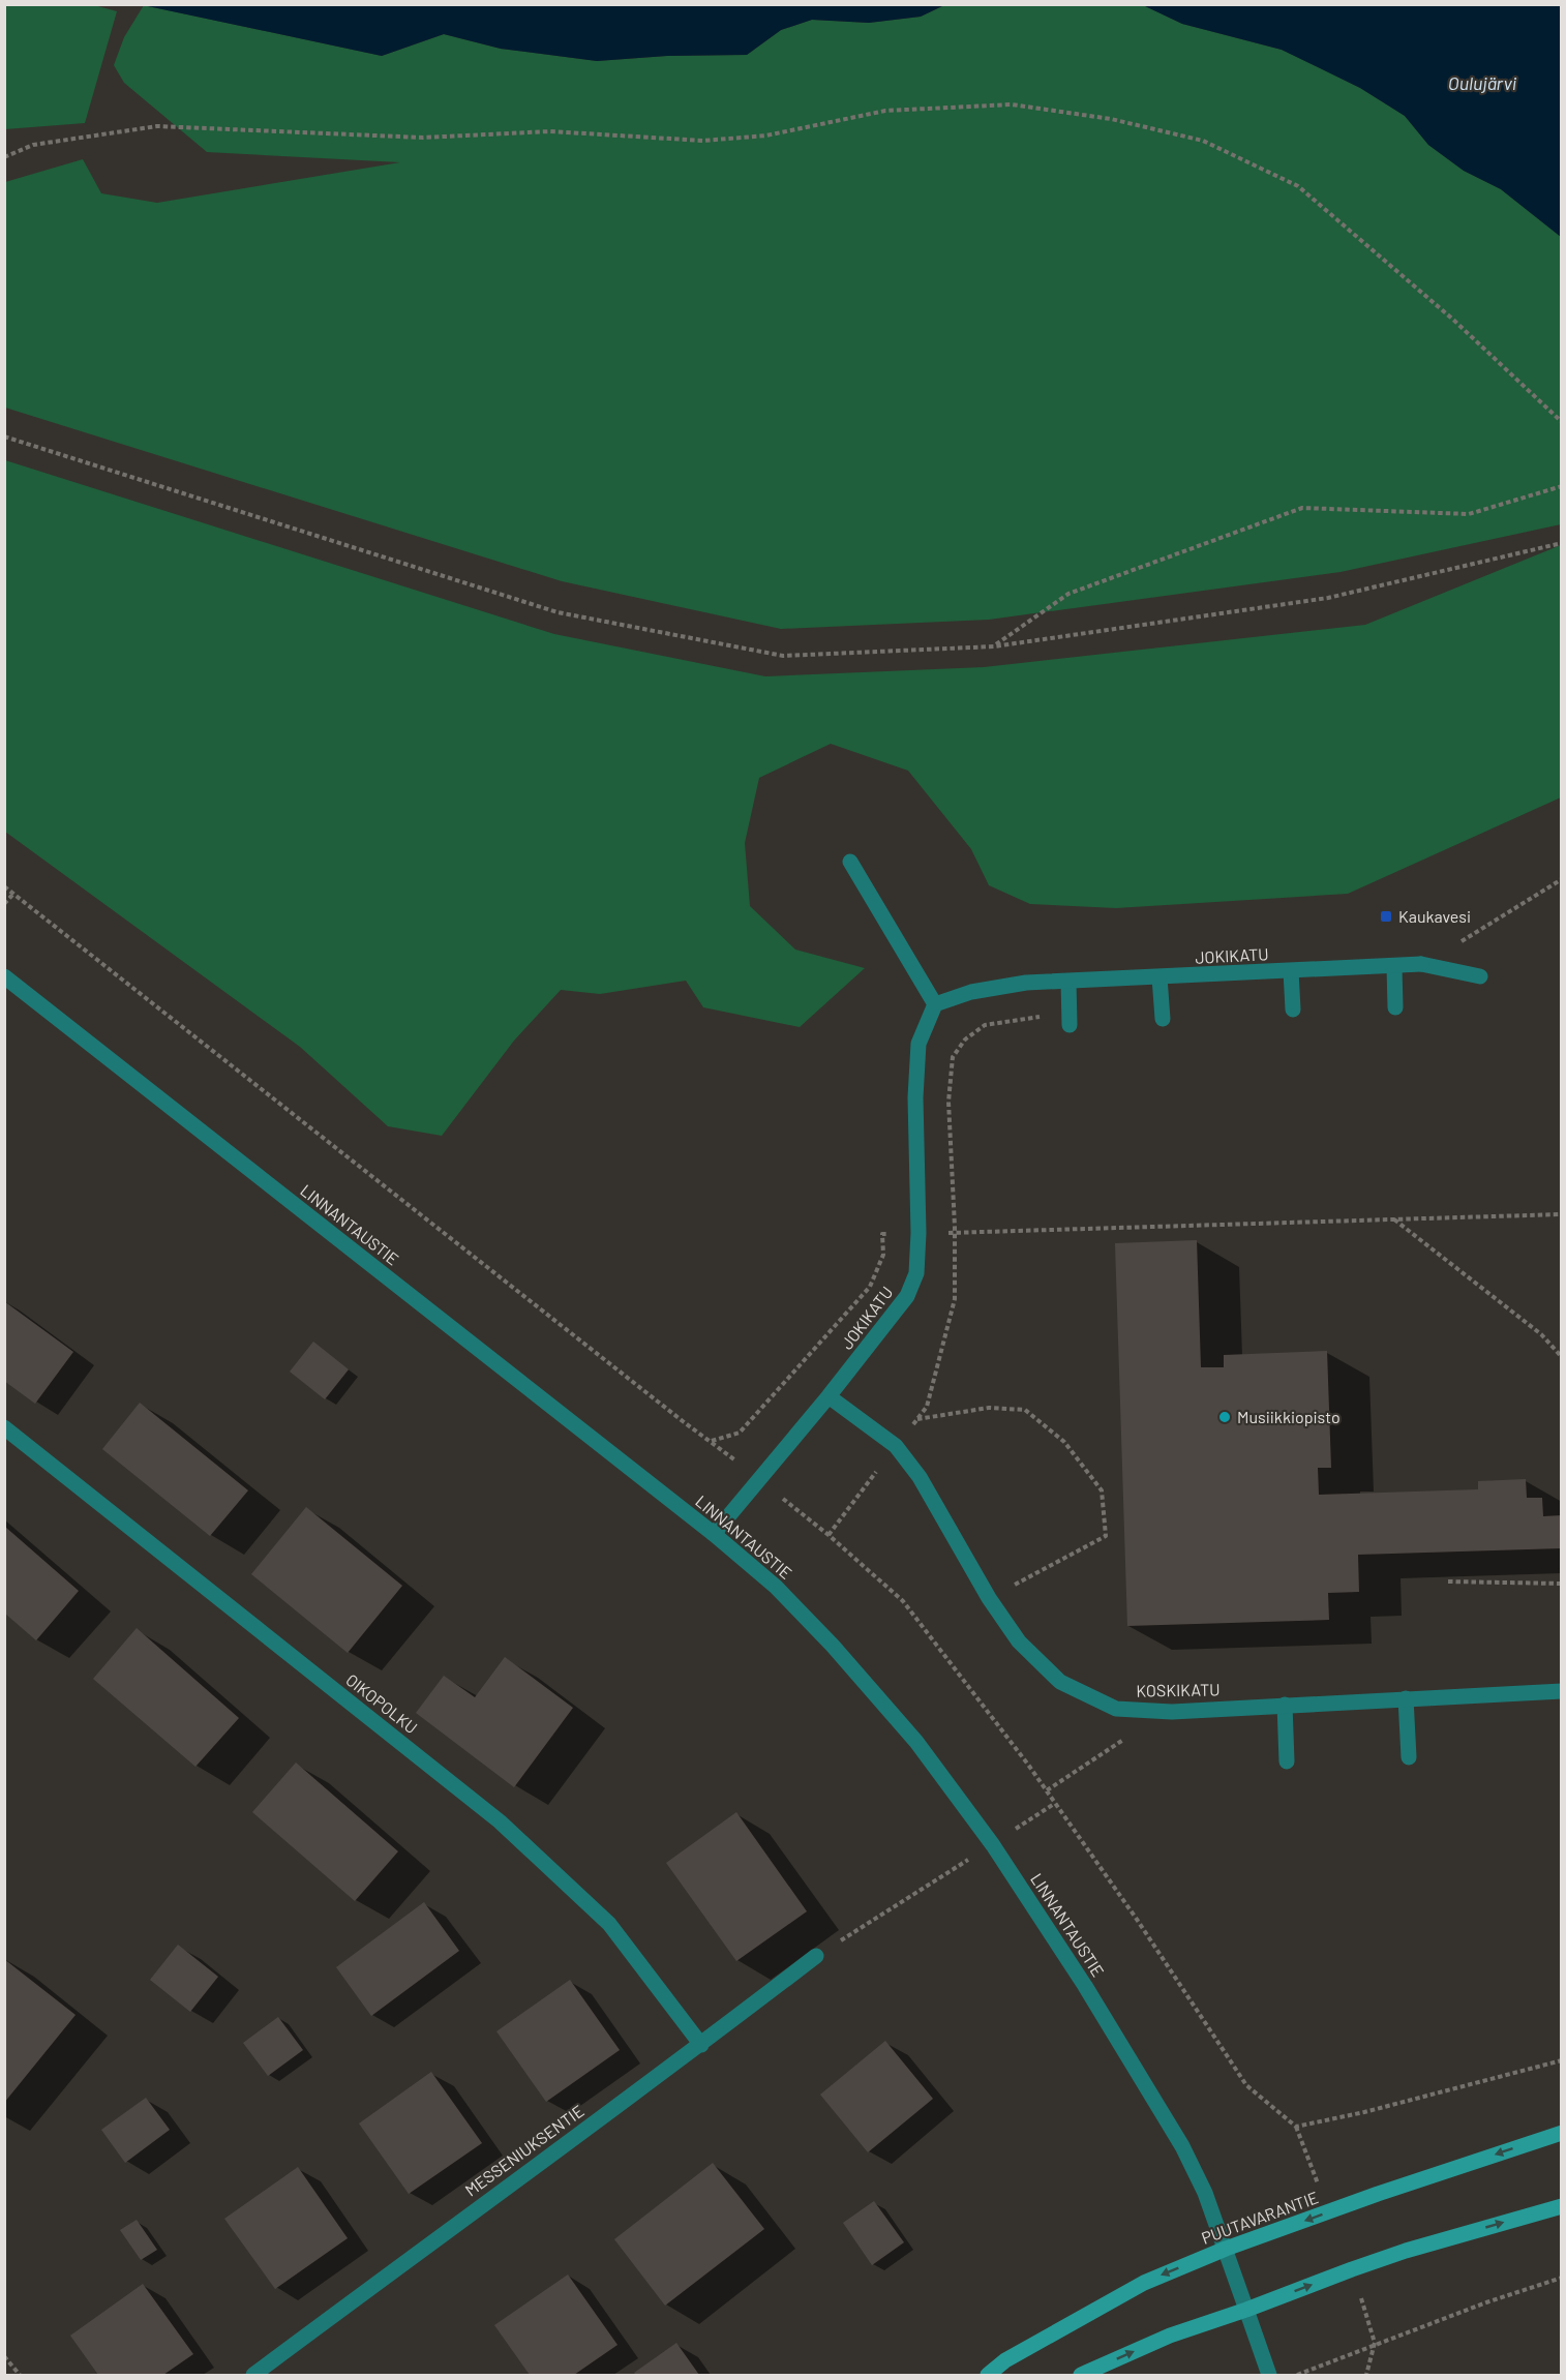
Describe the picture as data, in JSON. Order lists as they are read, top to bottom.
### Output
{
  "streets": {
    "main road": ["PUUTAVARANTIE"],
    "street": [
      "JOKIKATU",
      "LINNANTAUSTIE",
      "KOSKIKATU",
      "OIKOPOLKU",
      "MESSENIUKSENTIE"
    ]
  },
  "crossings": [
    ["JOKIKATU", "LINNANTAUSTIE"],
    ["JOKIKATU", "KOSKIKATU"],
    ["LINNANTAUSTIE", "PUUTAVARANTIE"],
    ["OIKOPOLKU", "MESSENIUKSENTIE"]
  ],
  "water": ["Oulujärvi"],
  "places": {
    "transit": ["Kaukavesi"],
    "other": ["Musiikkiopisto"]
  }
}
